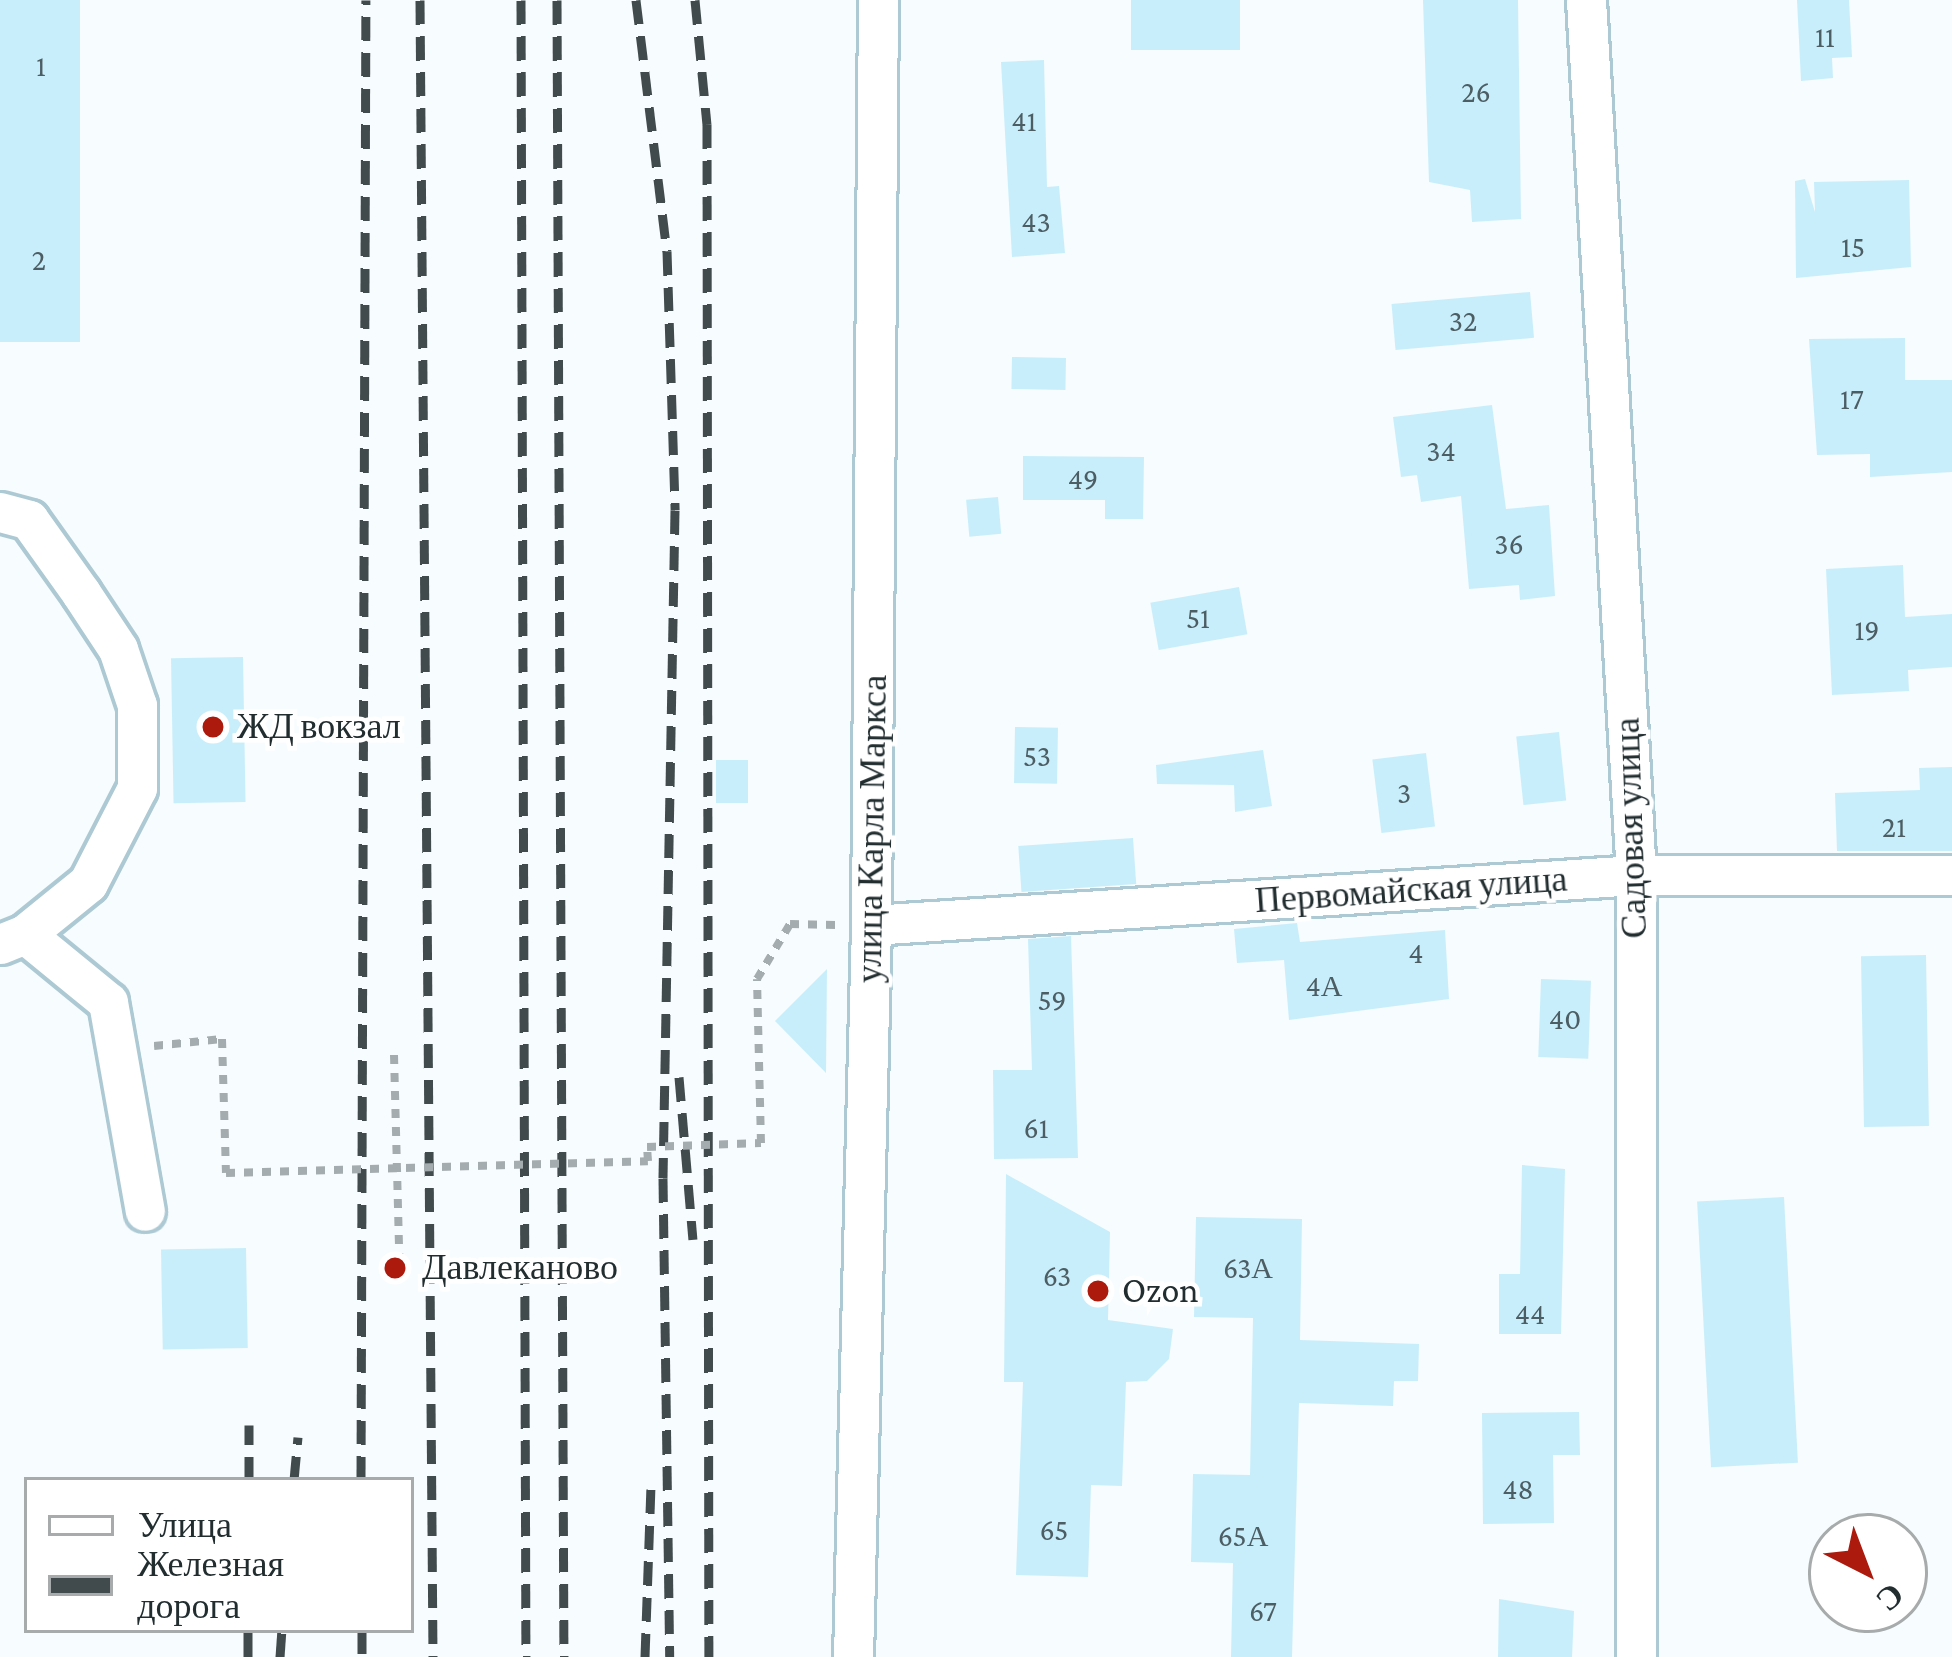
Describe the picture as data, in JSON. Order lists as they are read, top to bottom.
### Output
{
  "streets": {
    "street": ["Садовая улица", "улица Карла Маркса", "Первомайская улица"]
  },
  "crossings": [
    ["Садовая улица", "Первомайская улица"],
    ["улица Карла Маркса", "Первомайская улица"]
  ],
  "places": ["ЖД вокзал", "Давлеканово", "Ozon"],
  "house_numbers": [
    "11",
    "1",
    "26",
    "41",
    "43",
    "15",
    "2",
    "32",
    "17",
    "34",
    "49",
    "36",
    "51",
    "19",
    "53",
    "3",
    "21",
    "4",
    "4А",
    "59",
    "40",
    "61",
    "63А",
    "63",
    "44",
    "48",
    "65",
    "65А",
    "67"
  ],
  "legend": ["Улица", "Железная дорога"],
  "north": "bottom right"
}
